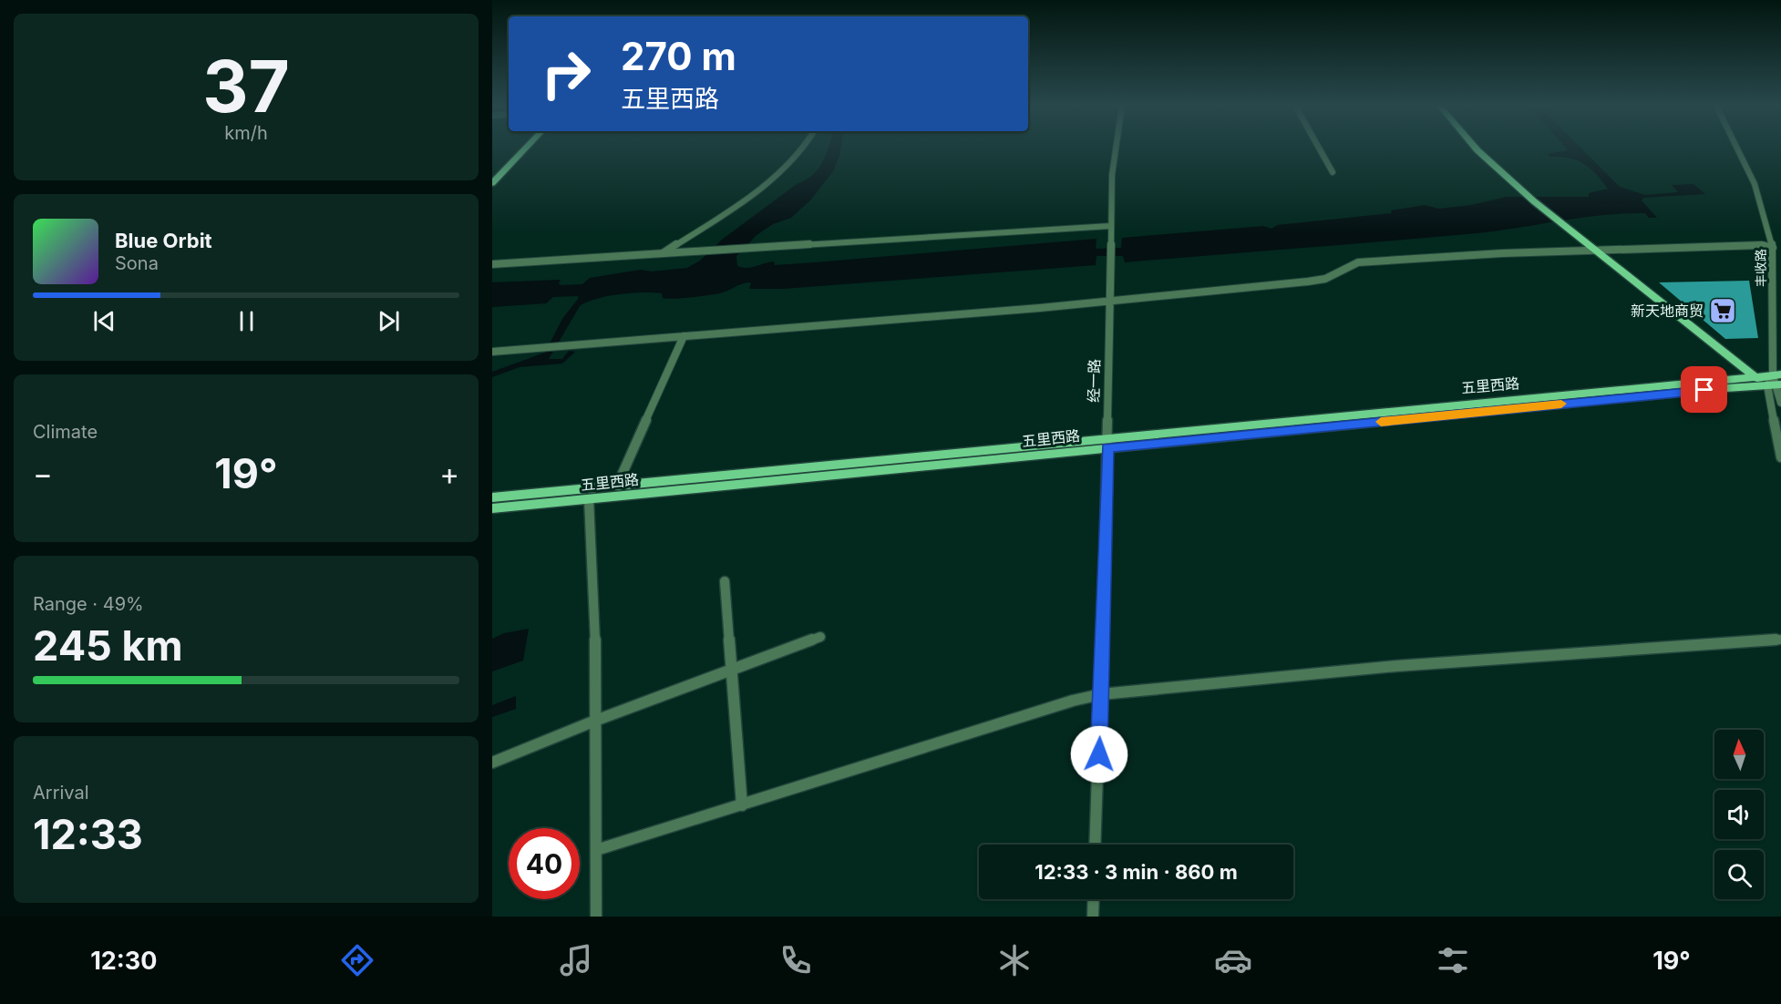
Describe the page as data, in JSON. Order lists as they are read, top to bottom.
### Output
{
  "streets": {
    "main road": ["五里西路"],
    "street": ["丰收路", "经一路"]
  },
  "crossings": [
    ["丰收路", "五里西路"],
    ["经一路", "五里西路"]
  ],
  "places": {
    "supermarket": ["新天地商贸"]
  },
  "north": "top",
  "page": {
    "tile": [
      ["37", "km/h"],
      "Climate",
      ["Range · 49%", "245 km"],
      ["Arrival", "12:33"]
    ],
    "turn": ["270 m", "五里西路"],
    "song": ["Blue Orbit", "Sona"],
    "heat": ["−", "19°", "+"],
    "limit": "40",
    "trip": "12:33 · 3 min · 860 m",
    "tabs": ["12:30", "19°"]
  }
}
